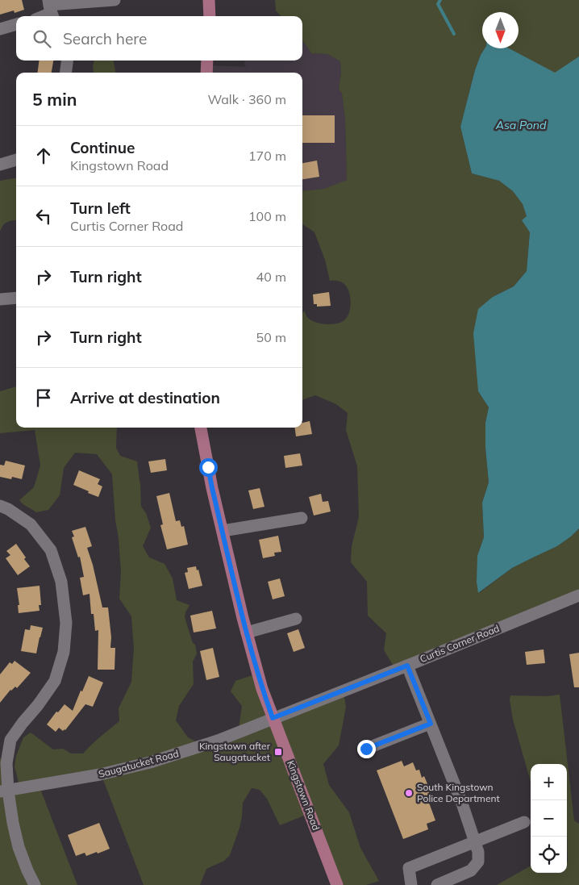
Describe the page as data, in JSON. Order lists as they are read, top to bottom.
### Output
{
  "streets": {
    "main road": ["Kingstown Road"],
    "street": ["Curtis Corner Road", "Saugatucket Road"]
  },
  "crossings": [
    ["Curtis Corner Road", "Saugatucket Road"],
    ["Curtis Corner Road", "Kingstown Road"],
    ["Saugatucket Road", "Kingstown Road"]
  ],
  "water": ["Asa Pond"],
  "places": {
    "transit": ["Kingstown after Saugatucket"],
    "other": ["South Kingstown Police Department"]
  },
  "north": "bottom",
  "page": {
    "search": "Search here",
    "heading": ["5 min", "Walk · 360 m"],
    "list": [
      ["Continue", "Kingstown Road", "170 m"],
      ["Turn left", "Curtis Corner Road", "100 m"],
      ["Turn right", "40 m"],
      ["Turn right", "50 m"],
      "Arrive at destination"
    ],
    "map_buttons": ["+", "−"]
  }
}
